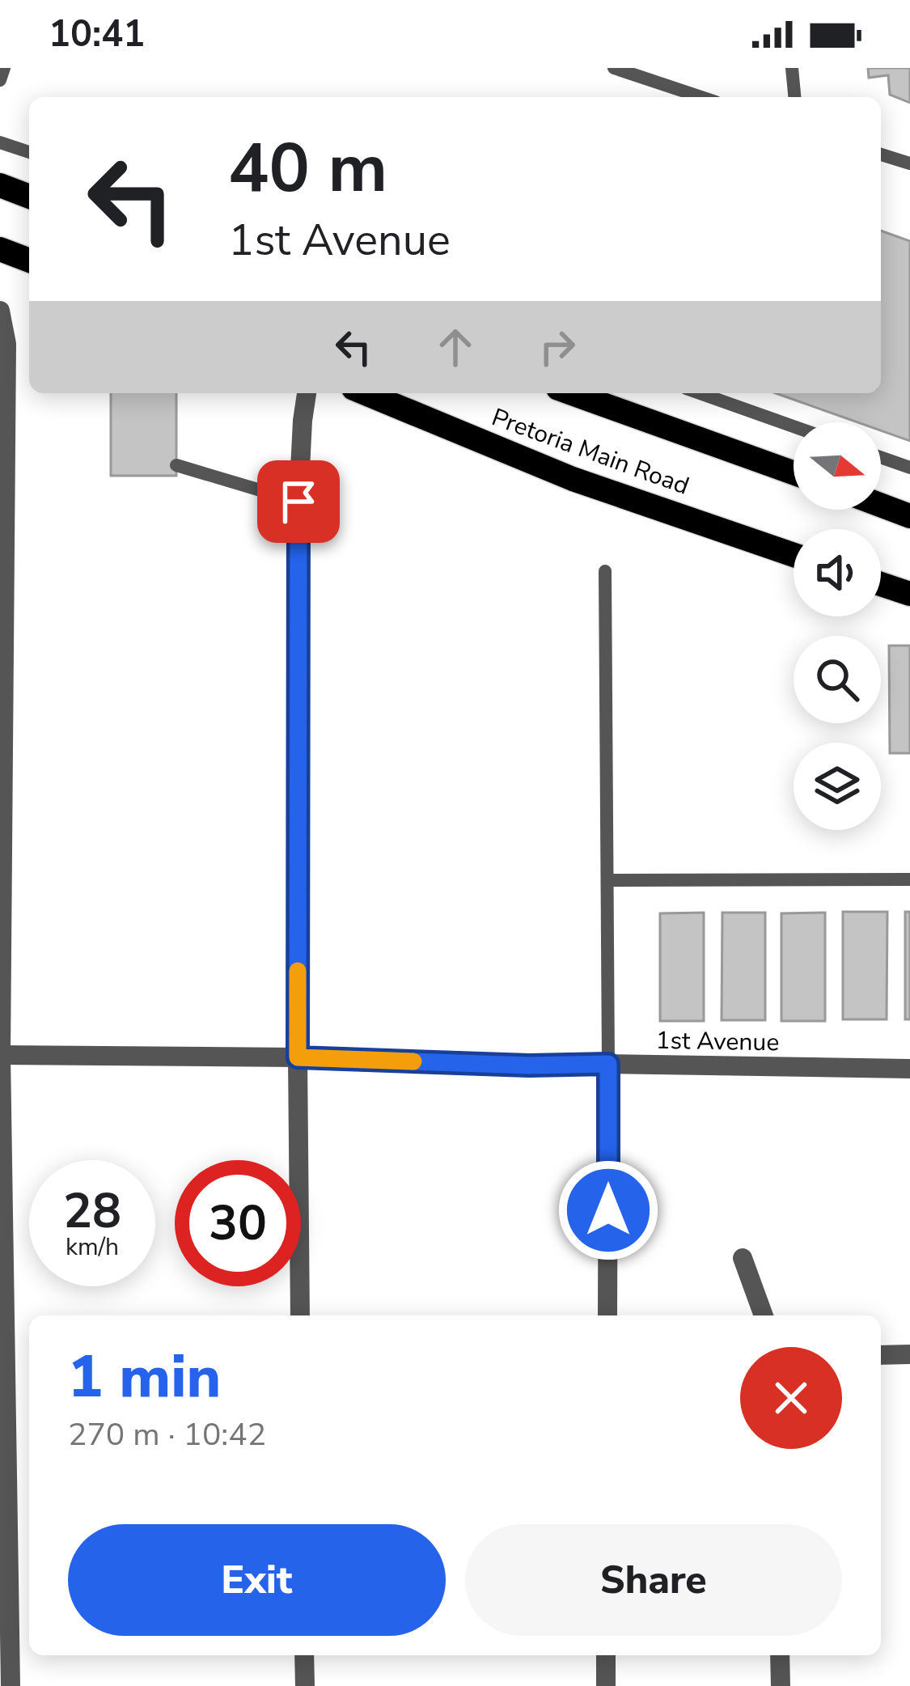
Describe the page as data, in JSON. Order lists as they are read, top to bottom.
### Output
{
  "streets": {
    "main road": ["Pretoria Main Road"],
    "street": ["1st Avenue"]
  },
  "north": "right",
  "page": {
    "status": "10:41",
    "turn": ["40 m", "1st Avenue"],
    "speed": "28 km/h",
    "limit": "30",
    "heading": ["1 min", "270 m · 10:42"],
    "buttons": ["Exit", "Share"]
  }
}
